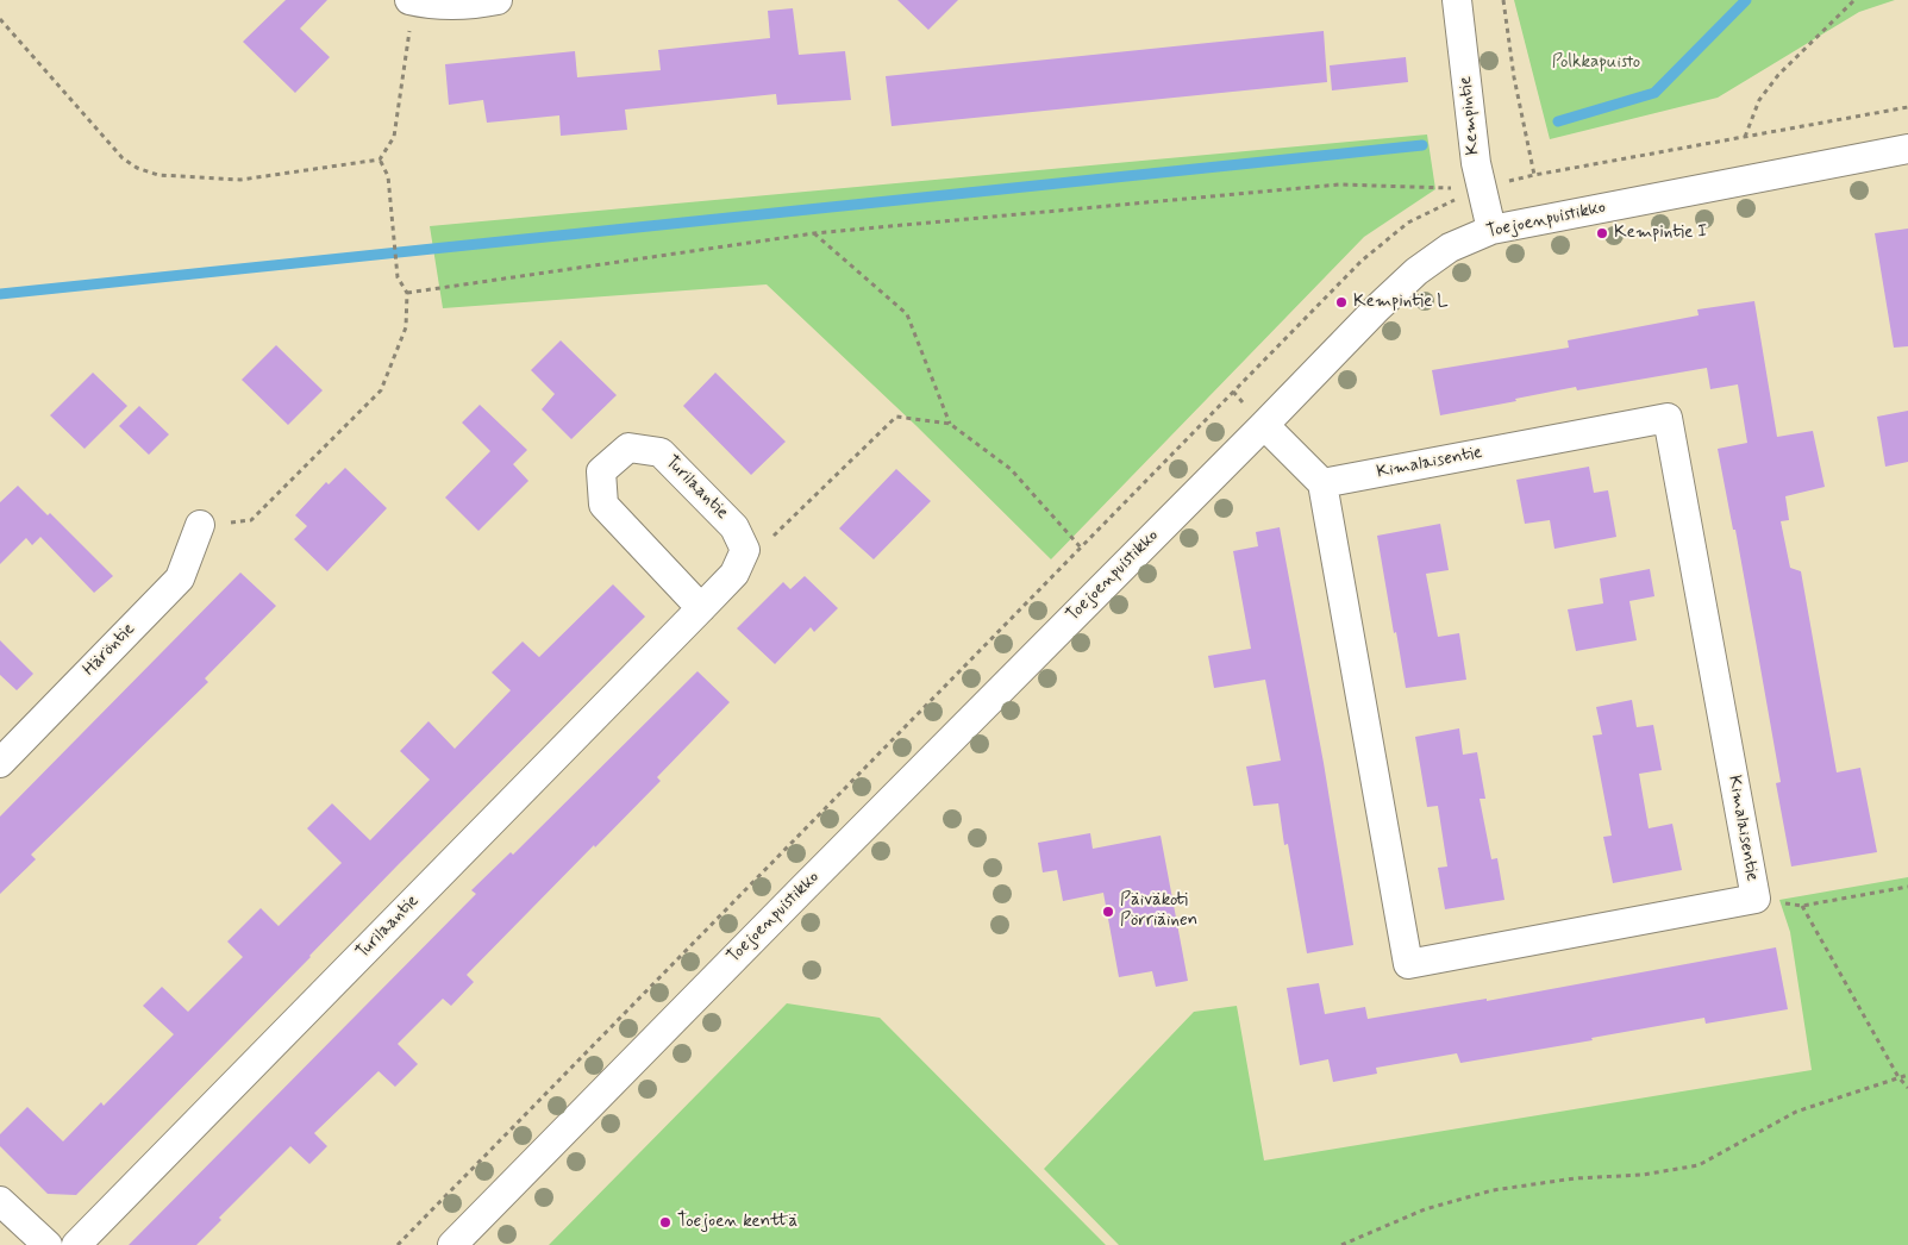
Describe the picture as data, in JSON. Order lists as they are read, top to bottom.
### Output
{
  "streets": {
    "street": [
      "Kempintie",
      "Toejoenpuistikko",
      "Kimalaisentie",
      "Turilaantie",
      "Häröntie"
    ]
  },
  "crossings": [
    ["Kempintie", "Toejoenpuistikko"]
  ],
  "parks": ["Polkkapuisto"],
  "places": [
    "Kempintie I",
    "Kempintie L",
    "Päiväkoti Pörriäinen",
    "Toejoen kenttä"
  ]
}
